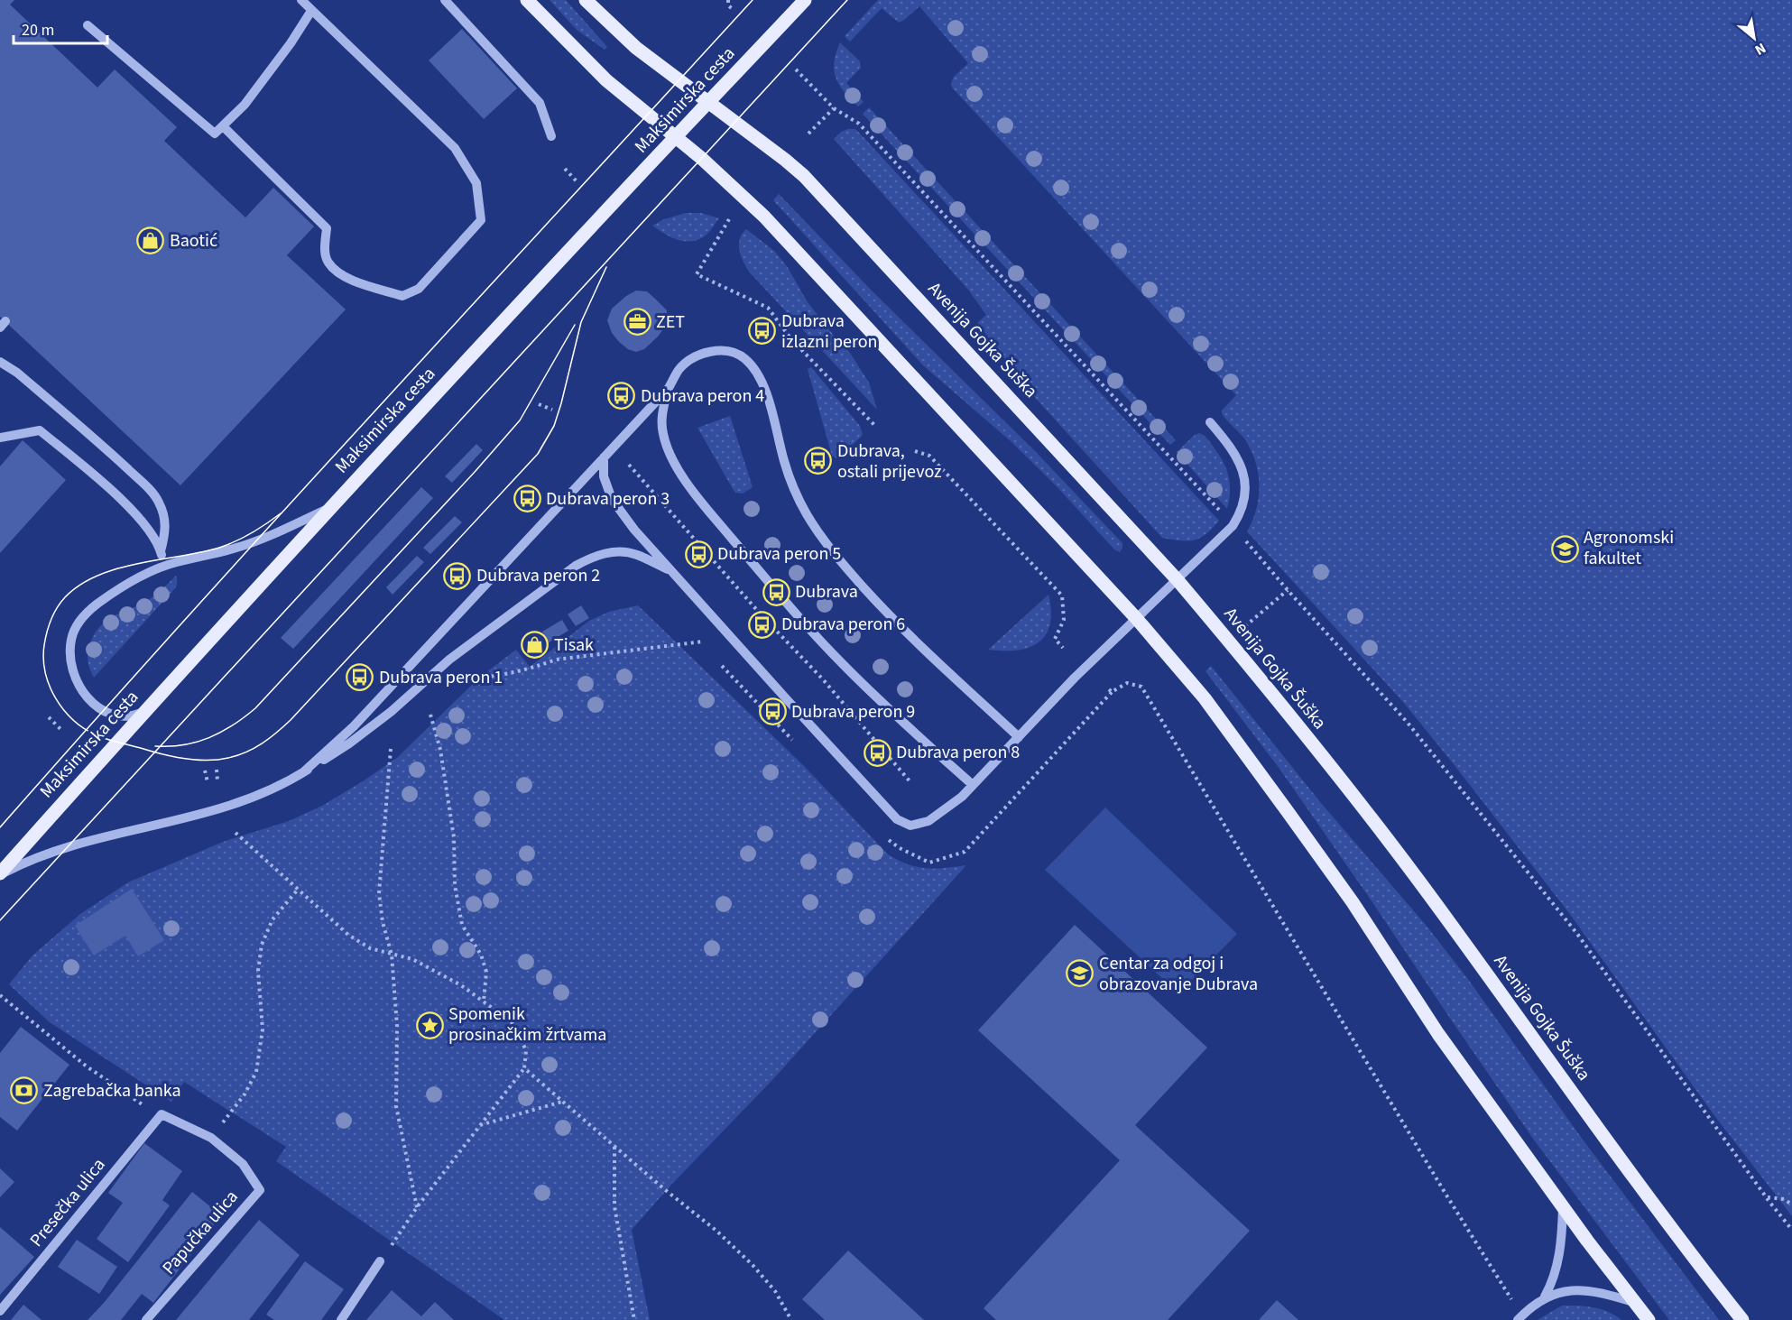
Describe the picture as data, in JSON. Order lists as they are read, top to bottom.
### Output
{
  "streets": {
    "main road": ["Maksimirska cesta", "Avenija Gojka Šuška"],
    "street": ["Presečka ulica", "Papučka ulica"]
  },
  "crossings": [
    ["Maksimirska cesta", "Avenija Gojka Šuška"],
    ["Presečka ulica", "Papučka ulica"]
  ],
  "places": {
    "shop": ["Baotić", "Tisak"],
    "office": ["ZET"],
    "bus stop": [
      "Dubrava izlazni peron",
      "Dubrava peron 4",
      "Dubrava, ostali prijevoz",
      "Dubrava peron 3",
      "Dubrava peron 5",
      "Dubrava peron 2",
      "Dubrava",
      "Dubrava peron 6",
      "Dubrava peron 1",
      "Dubrava peron 9",
      "Dubrava peron 8"
    ],
    "school or university": ["Agronomski fakultet", "Centar za odgoj i obrazovanje Dubrava"],
    "place": ["Spomenik prosinačkim žrtvama"],
    "bank": ["Zagrebačka banka"]
  },
  "scale_bar": "20 m",
  "north": "bottom right"
}
